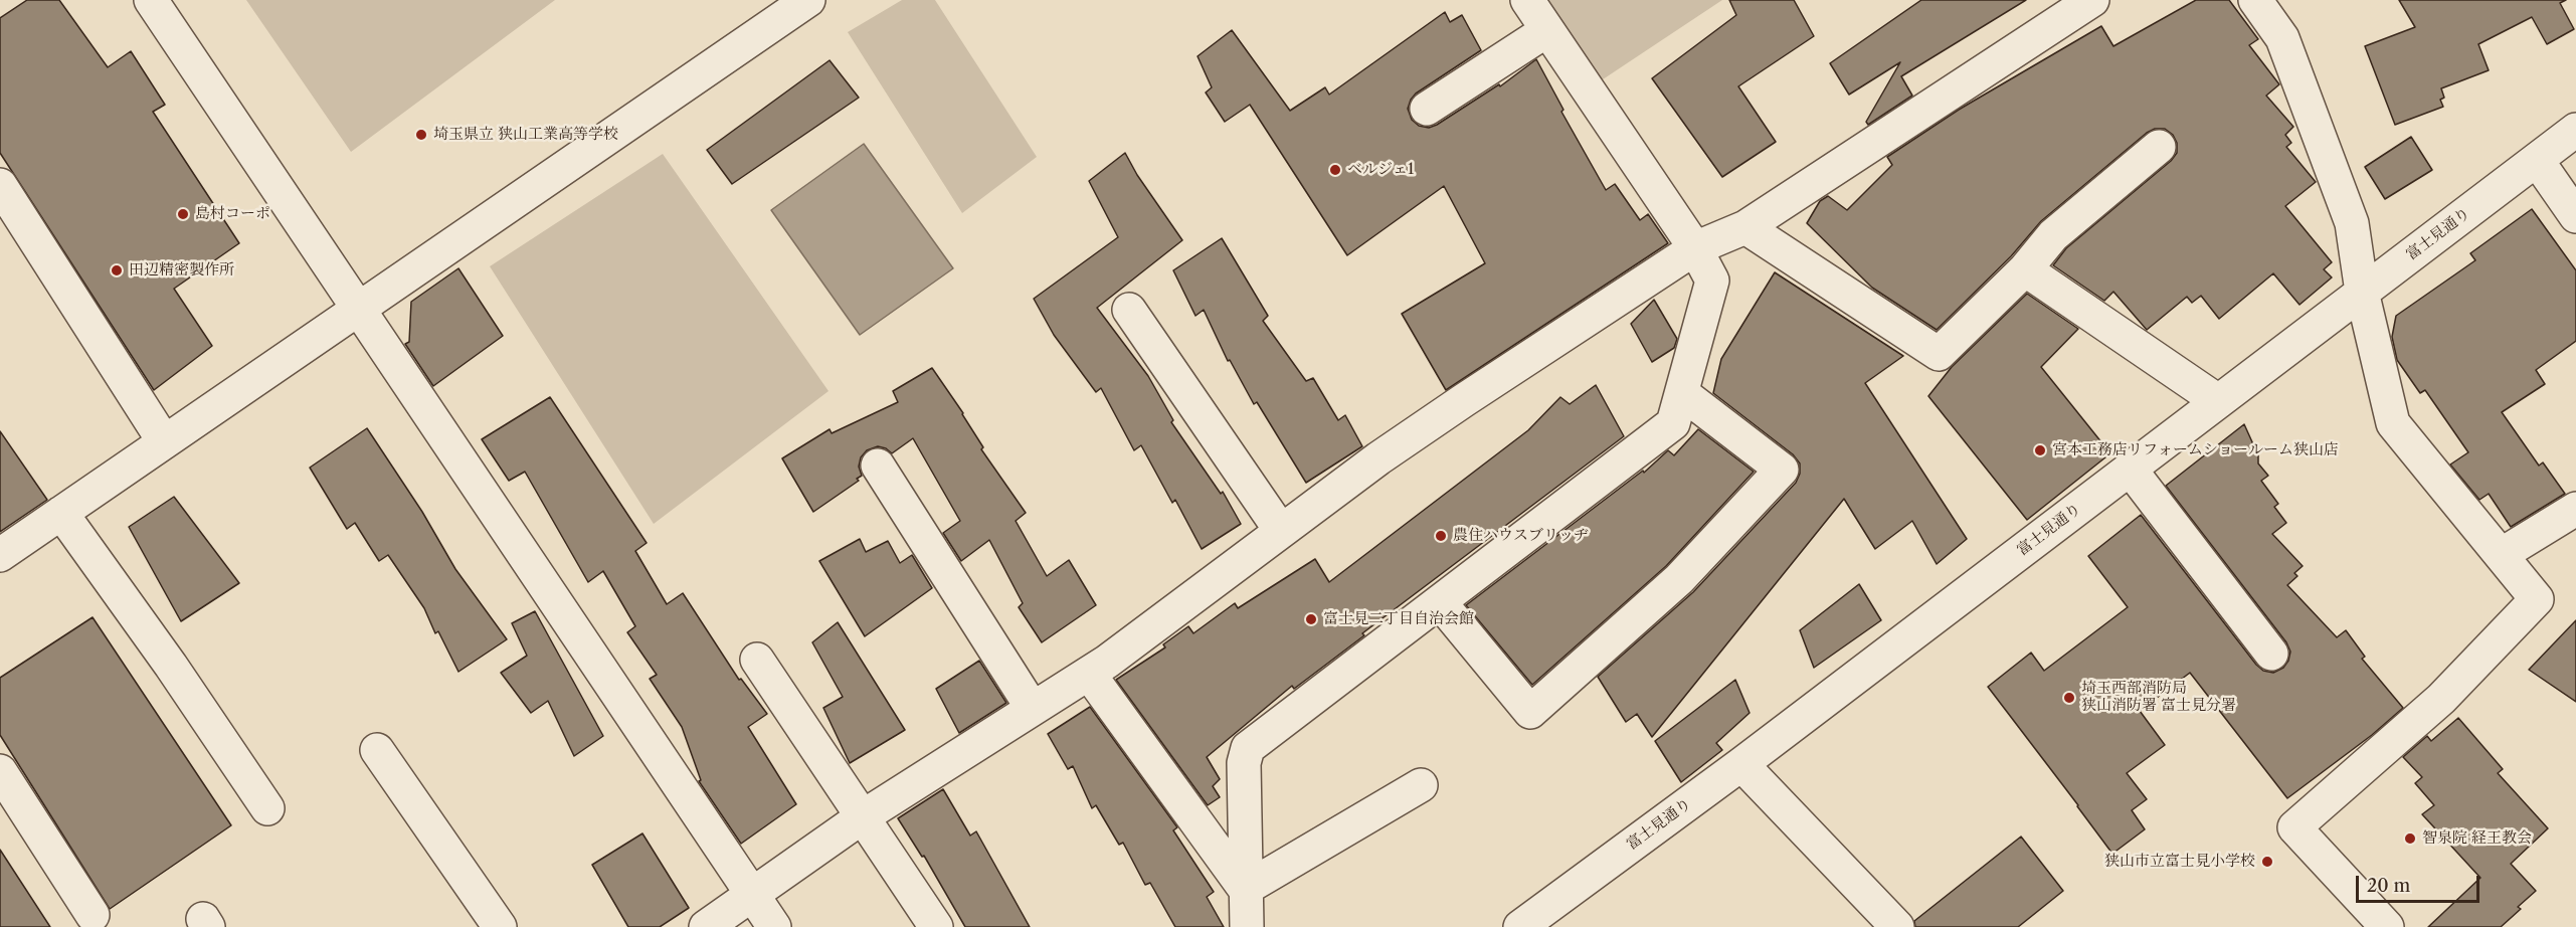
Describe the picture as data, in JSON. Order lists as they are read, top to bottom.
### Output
{
  "streets": {
    "street": ["富士見通り"]
  },
  "places": [
    "埼玉県立 狭山工業高等学校",
    "ベルジェ1",
    "島村コーポ",
    "田辺精密製作所",
    "宮本工務店リフォームショールーム狭山店",
    "農住ハウスブリッヂ",
    "富士見二丁目自治会館",
    "埼玉西部消防局 狭山消防署 富士見分署",
    "智泉院 経王教会",
    "狭山市立富士見小学校"
  ],
  "scale_bar": "20 m"
}
